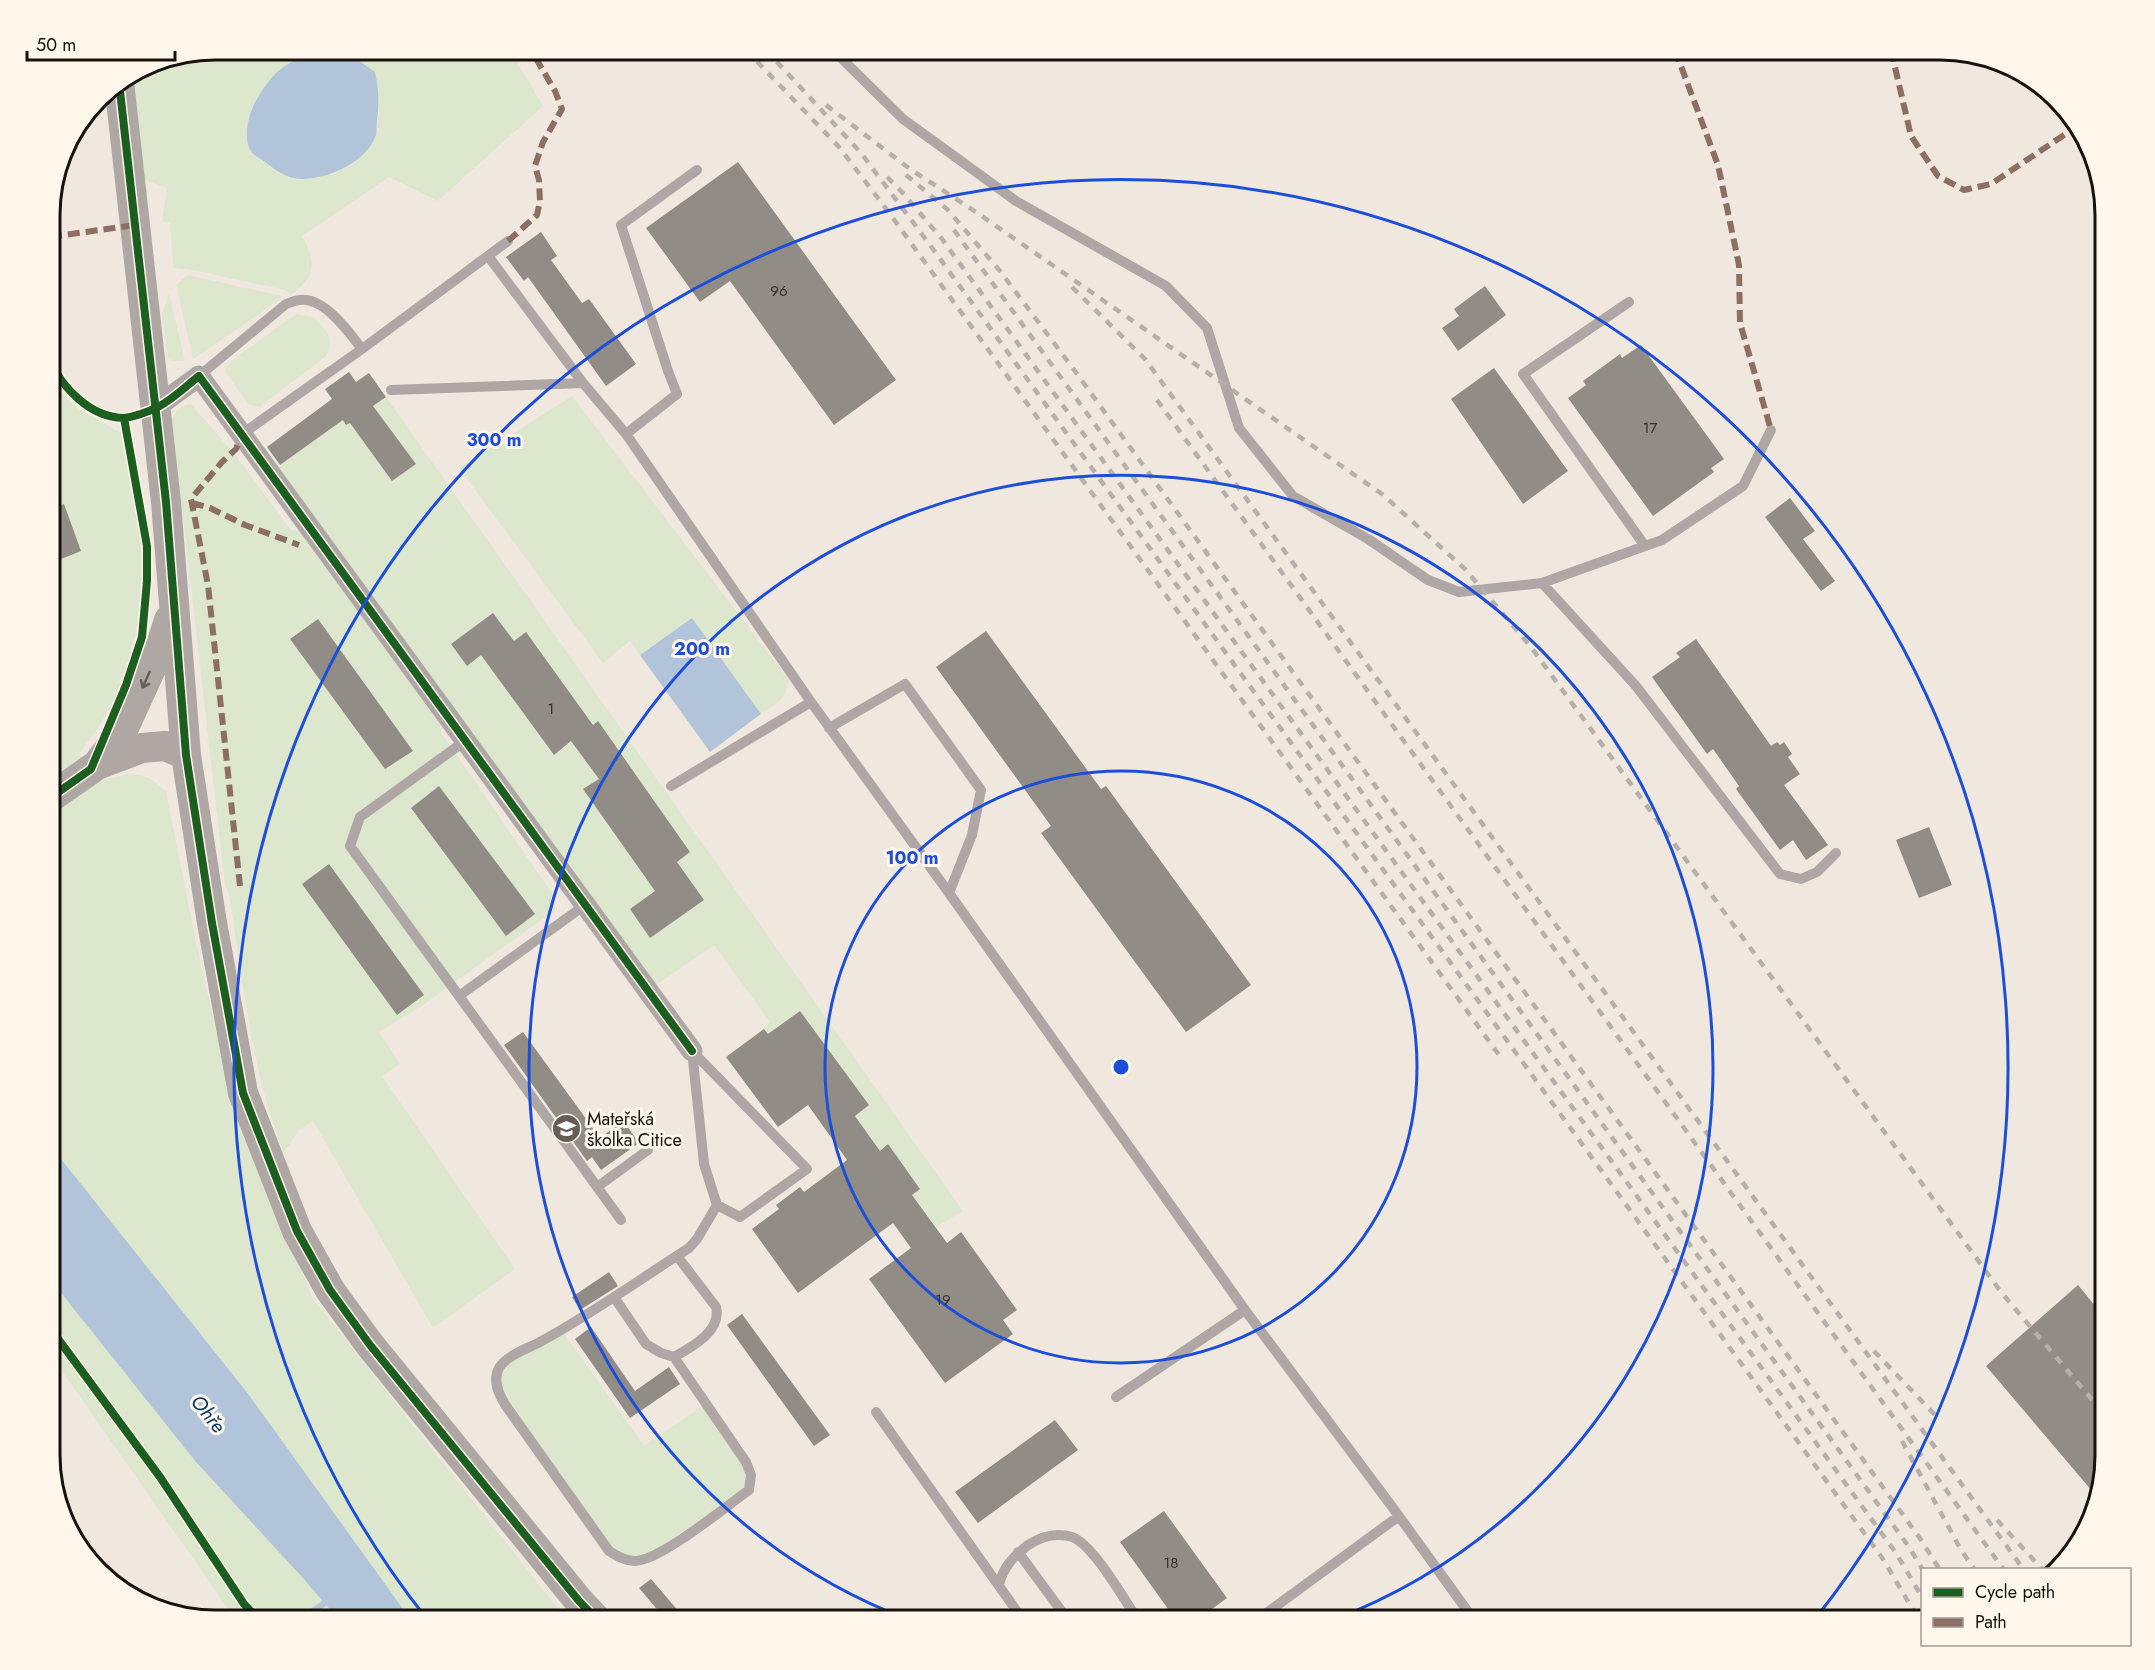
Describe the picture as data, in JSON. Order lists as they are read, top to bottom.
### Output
{
  "water": ["Ohře"],
  "places": {
    "school or university": ["Mateřská školka Citice"]
  },
  "house_numbers": [
    "96",
    "17",
    "1",
    "19",
    "18"
  ],
  "legend": ["Cycle path", "Path"],
  "scale_bar": "50 m",
  "rings": ["300 m", "200 m", "100 m"]
}
